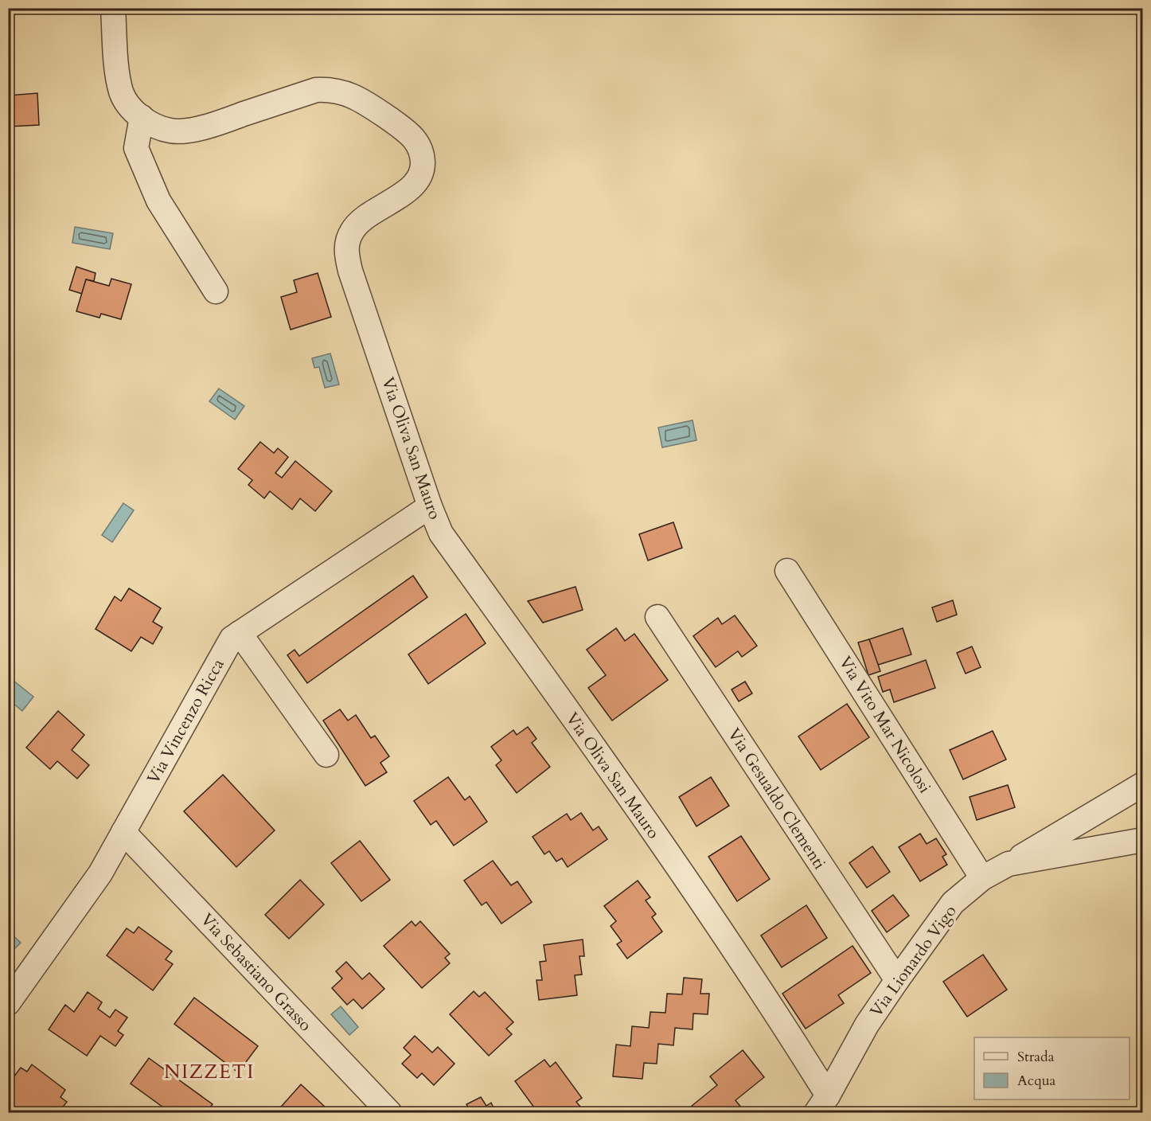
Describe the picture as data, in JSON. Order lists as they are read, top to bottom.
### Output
{
  "streets": {
    "street": [
      "Via Oliva San Mauro",
      "Via Vincenzo Ricca",
      "Via Vito Mar Nicolosi",
      "Via Gesualdo Clementi",
      "Via Lionardo Vigo",
      "Via Sebastiano Grasso"
    ]
  },
  "crossings": [
    ["Via Oliva San Mauro", "Via Vincenzo Ricca"],
    ["Via Oliva San Mauro", "Via Lionardo Vigo"],
    ["Via Vincenzo Ricca", "Via Sebastiano Grasso"],
    ["Via Vito Mar Nicolosi", "Via Lionardo Vigo"],
    ["Via Gesualdo Clementi", "Via Lionardo Vigo"]
  ],
  "districts": ["NIZZETI"],
  "legend": ["Strada", "Acqua"]
}
